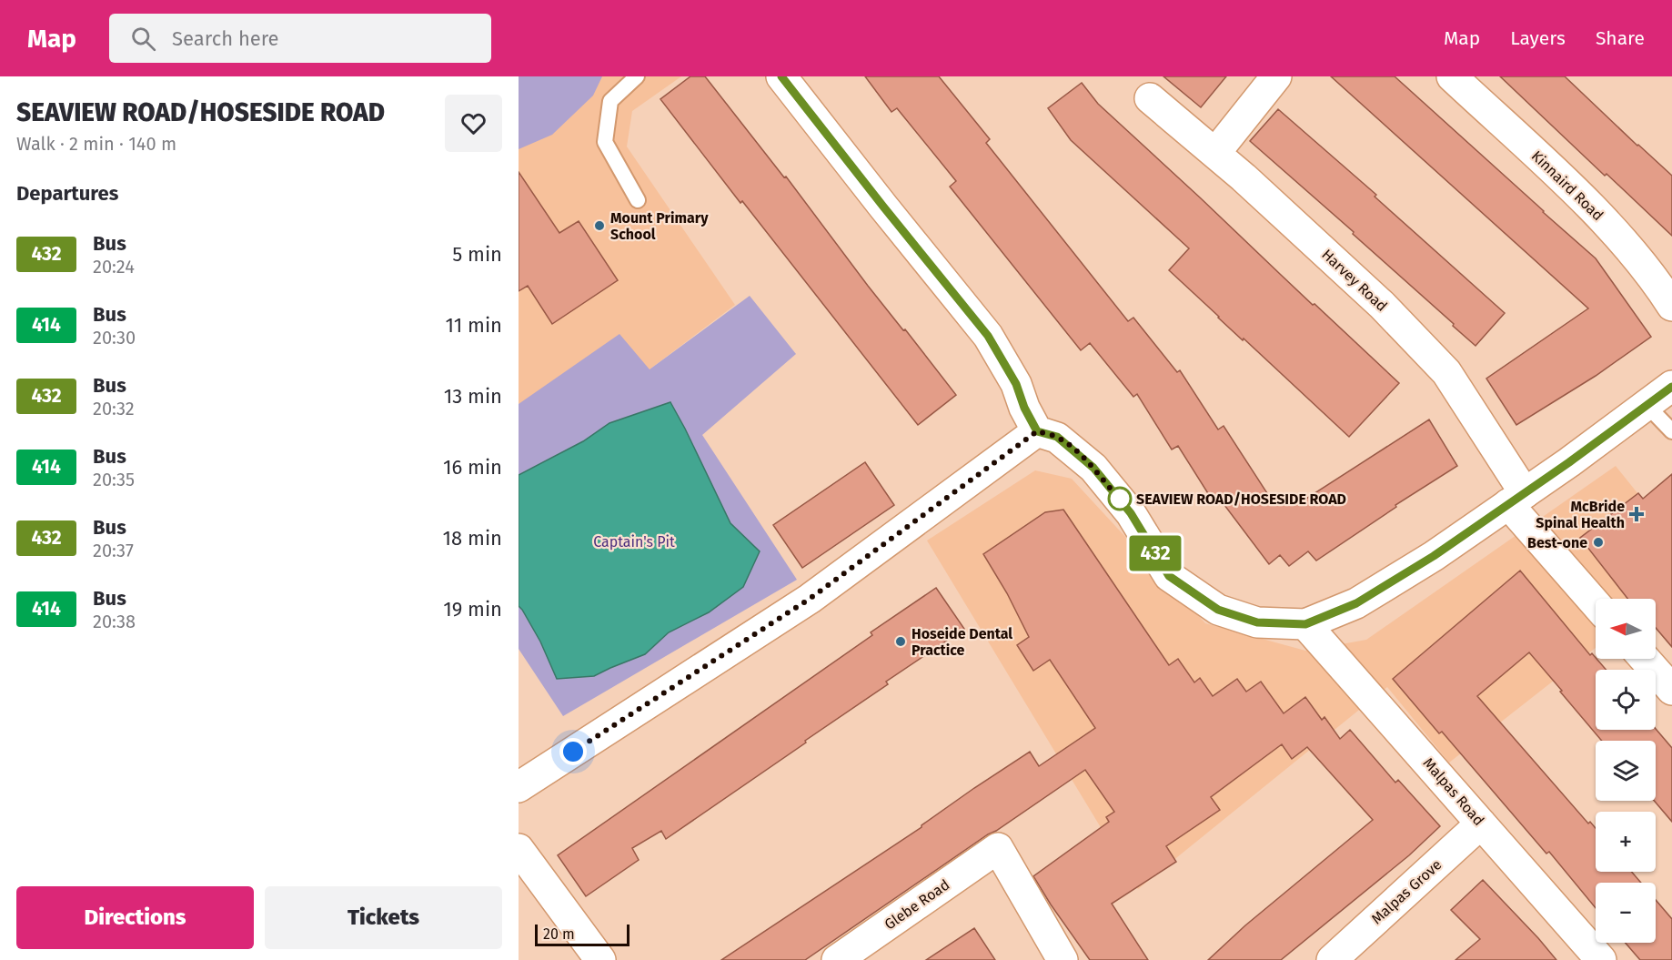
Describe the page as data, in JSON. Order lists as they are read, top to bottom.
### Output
{
  "streets": {
    "street": [
      "Kinnaird Road",
      "Harvey Road",
      "Malpas Road",
      "Malpas Grove",
      "Glebe Road"
    ]
  },
  "crossings": [
    ["Malpas Road", "Malpas Grove"]
  ],
  "parks": ["Captain's Pit"],
  "places": {
    "other": [
      "Mount Primary School",
      "SEAVIEW ROAD/HOSESIDE ROAD",
      "Best-one",
      "Hoseide Dental Practice"
    ],
    "health": ["McBride Spinal Health"]
  },
  "lines": ["bus line 432"],
  "scale_bar": "20 m",
  "north": "left",
  "page": {
    "header": "Map",
    "search": "Search here",
    "nav": ["Map", "Layers", "Share"],
    "heading": [
      ["SEAVIEW ROAD/HOSESIDE ROAD", "Walk · 2 min · 140 m"],
      "Departures"
    ],
    "on_map": "432",
    "list": [
      {
        "mark": "432",
        "name": "Bus",
        "note": "20:24",
        "value": "5 min"
      },
      {
        "mark": "414",
        "name": "Bus",
        "note": "20:30",
        "value": "11 min"
      },
      {
        "mark": "432",
        "name": "Bus",
        "note": "20:32",
        "value": "13 min"
      },
      {
        "mark": "414",
        "name": "Bus",
        "note": "20:35",
        "value": "16 min"
      },
      {
        "mark": "432",
        "name": "Bus",
        "note": "20:37",
        "value": "18 min"
      },
      {
        "mark": "414",
        "name": "Bus",
        "note": "20:38",
        "value": "19 min"
      }
    ],
    "map_buttons": ["+", "−"],
    "buttons": ["Directions", "Tickets"],
    "scale": "20 m"
  }
}
